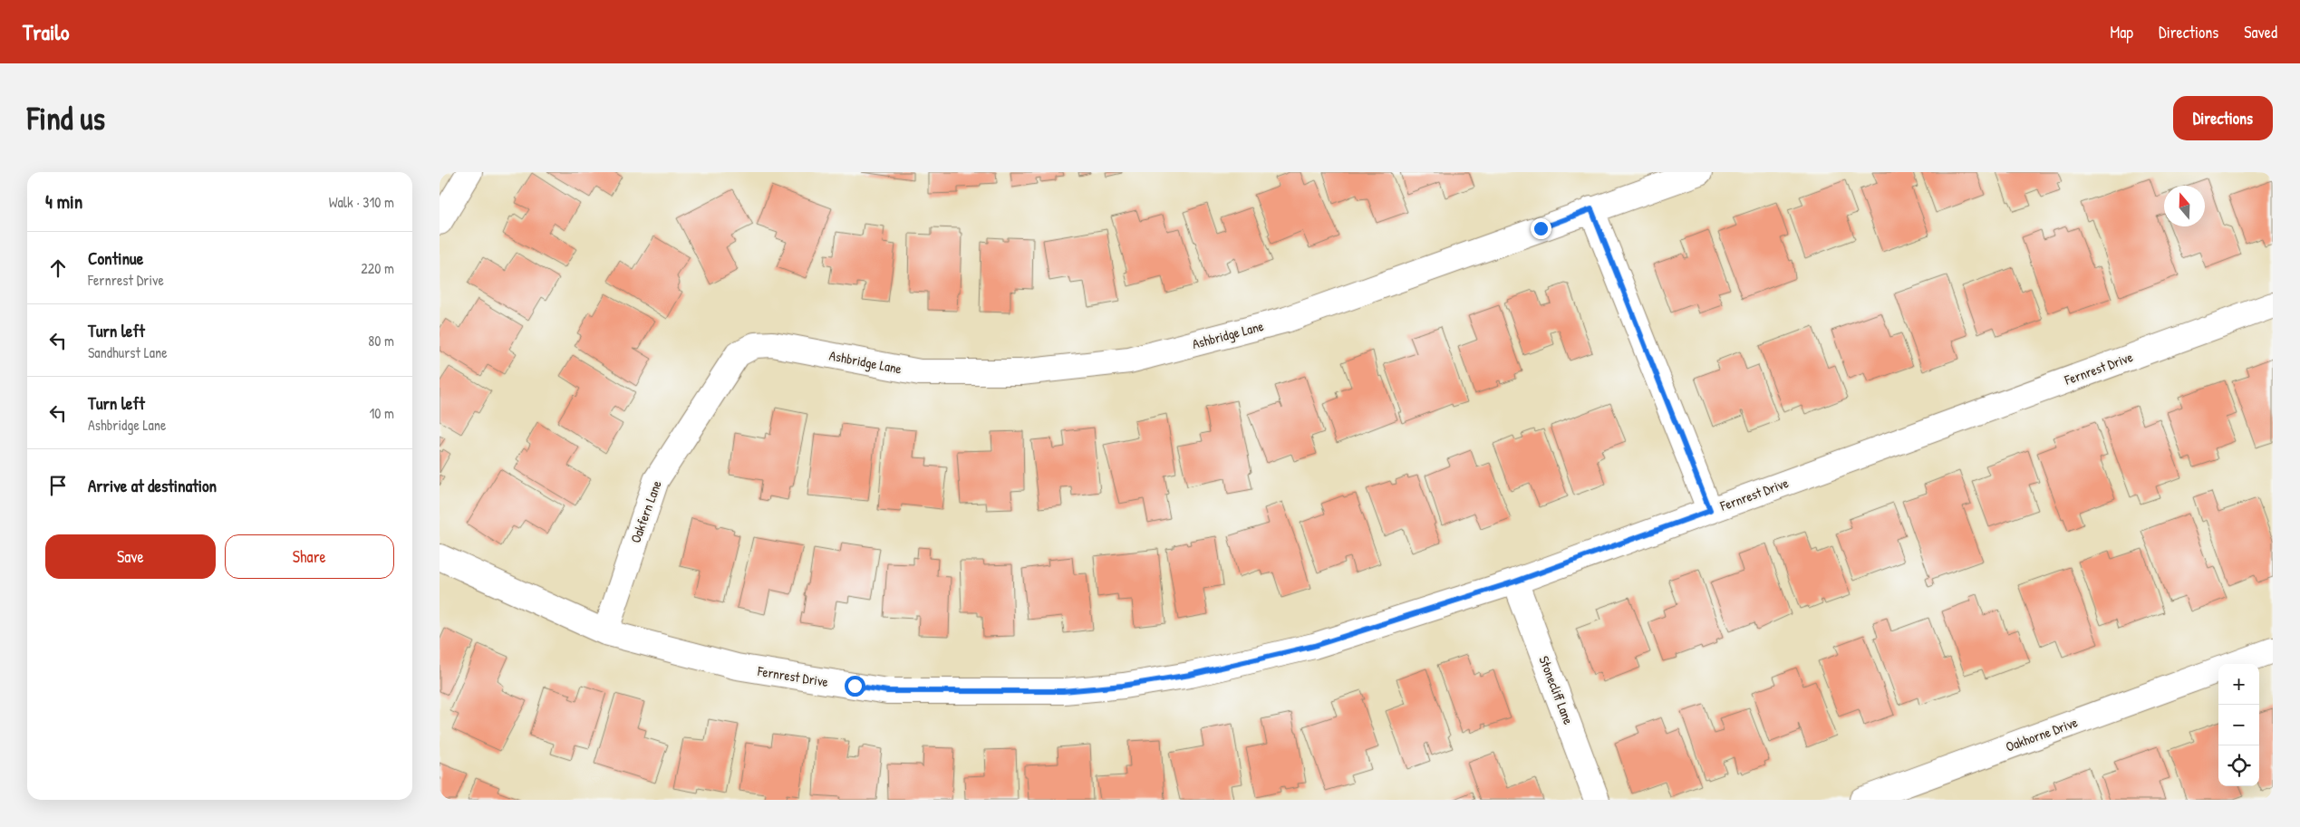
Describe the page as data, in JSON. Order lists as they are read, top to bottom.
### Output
{
  "streets": {
    "street": [
      "Ashbridge Lane",
      "Fernrest Drive",
      "Oakfern Lane",
      "Stonecliff Lane",
      "Oakhorne Drive"
    ]
  },
  "crossings": [
    ["Ashbridge Lane", "Oakfern Lane"],
    ["Fernrest Drive", "Oakfern Lane"],
    ["Fernrest Drive", "Stonecliff Lane"]
  ],
  "north": "top",
  "page": {
    "header": "Trailo",
    "nav": ["Map", "Directions", "Saved"],
    "buttons": [
      "Directions",
      ["Save", "Share"]
    ],
    "title": "Find us",
    "heading": ["4 min", "Walk · 310 m"],
    "list": [
      ["Continue", "Fernrest Drive", "220 m"],
      ["Turn left", "Sandhurst Lane", "80 m"],
      ["Turn left", "Ashbridge Lane", "10 m"],
      "Arrive at destination"
    ],
    "map_buttons": ["+", "−"]
  }
}
